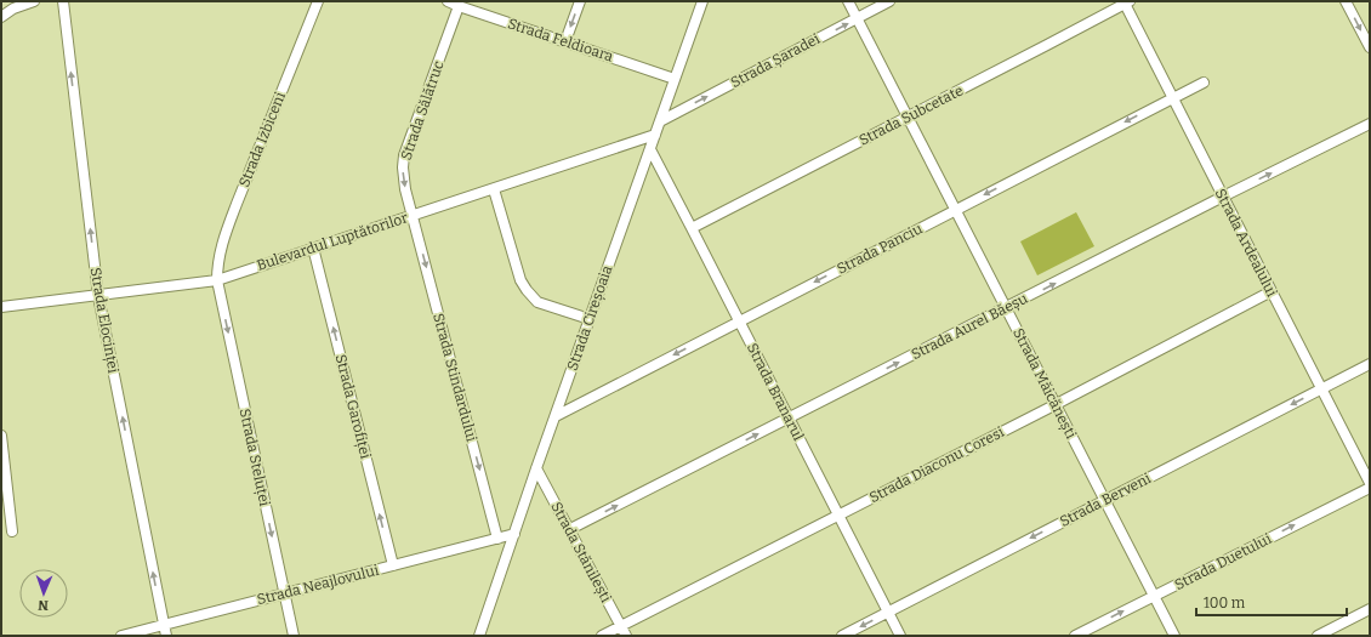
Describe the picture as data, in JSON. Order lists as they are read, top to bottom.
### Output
{
  "streets": {
    "street": [
      "Strada Feldioara",
      "Strada Șaradei",
      "Strada Sălătruc",
      "Strada Subcetate",
      "Strada Izbiceni",
      "Bulevardul Luptătorilor",
      "Strada Ardealului",
      "Strada Panciu",
      "Strada Cireșoaia",
      "Strada Elocinței",
      "Strada Aurel Băeșu",
      "Strada Stindardului",
      "Strada Măicănești",
      "Strada Branarul",
      "Strada Garofiței",
      "Strada Steluței",
      "Strada Diaconu Coresi",
      "Strada Berveni",
      "Strada Stănilești",
      "Strada Duetului",
      "Strada Neajlovului"
    ]
  },
  "crossings": [
    ["Strada Feldioara", "Strada Sălătruc"],
    ["Strada Feldioara", "Strada Cireșoaia"],
    ["Strada Șaradei", "Strada Cireșoaia"],
    ["Strada Șaradei", "Strada Măicănești"],
    ["Strada Sălătruc", "Bulevardul Luptătorilor"],
    ["Strada Sălătruc", "Strada Stindardului"],
    ["Strada Subcetate", "Strada Ardealului"],
    ["Strada Subcetate", "Strada Măicănești"],
    ["Strada Subcetate", "Strada Branarul"],
    ["Strada Izbiceni", "Bulevardul Luptătorilor"],
    ["Strada Izbiceni", "Strada Steluței"],
    ["Bulevardul Luptătorilor", "Strada Cireșoaia"],
    ["Bulevardul Luptătorilor", "Strada Elocinței"],
    ["Bulevardul Luptătorilor", "Strada Stindardului"],
    ["Bulevardul Luptătorilor", "Strada Garofiței"],
    ["Bulevardul Luptătorilor", "Strada Steluței"],
    ["Strada Ardealului", "Strada Panciu"],
    ["Strada Ardealului", "Strada Aurel Băeșu"],
    ["Strada Ardealului", "Strada Diaconu Coresi"],
    ["Strada Ardealului", "Strada Berveni"],
    ["Strada Panciu", "Strada Cireșoaia"],
    ["Strada Panciu", "Strada Măicănești"],
    ["Strada Panciu", "Strada Branarul"],
    ["Strada Cireșoaia", "Strada Branarul"],
    ["Strada Cireșoaia", "Strada Stănilești"],
    ["Strada Cireșoaia", "Strada Neajlovului"],
    ["Strada Elocinței", "Strada Neajlovului"],
    ["Strada Aurel Băeșu", "Strada Măicănești"],
    ["Strada Aurel Băeșu", "Strada Branarul"],
    ["Strada Aurel Băeșu", "Strada Stănilești"],
    ["Strada Stindardului", "Strada Neajlovului"],
    ["Strada Măicănești", "Strada Diaconu Coresi"],
    ["Strada Măicănești", "Strada Berveni"],
    ["Strada Măicănești", "Strada Duetului"],
    ["Strada Branarul", "Strada Diaconu Coresi"],
    ["Strada Branarul", "Strada Berveni"],
    ["Strada Garofiței", "Strada Neajlovului"],
    ["Strada Steluței", "Strada Neajlovului"],
    ["Strada Diaconu Coresi", "Strada Stănilești"]
  ],
  "one_way": [
    "Strada Șaradei",
    "Strada Sălătruc",
    "Strada Panciu",
    "Strada Elocinței",
    "Strada Aurel Băeșu",
    "Strada Stindardului",
    "Strada Garofiței",
    "Strada Steluței",
    "Strada Berveni",
    "Strada Duetului"
  ],
  "scale_bar": "100 m",
  "north": "bottom"
}
